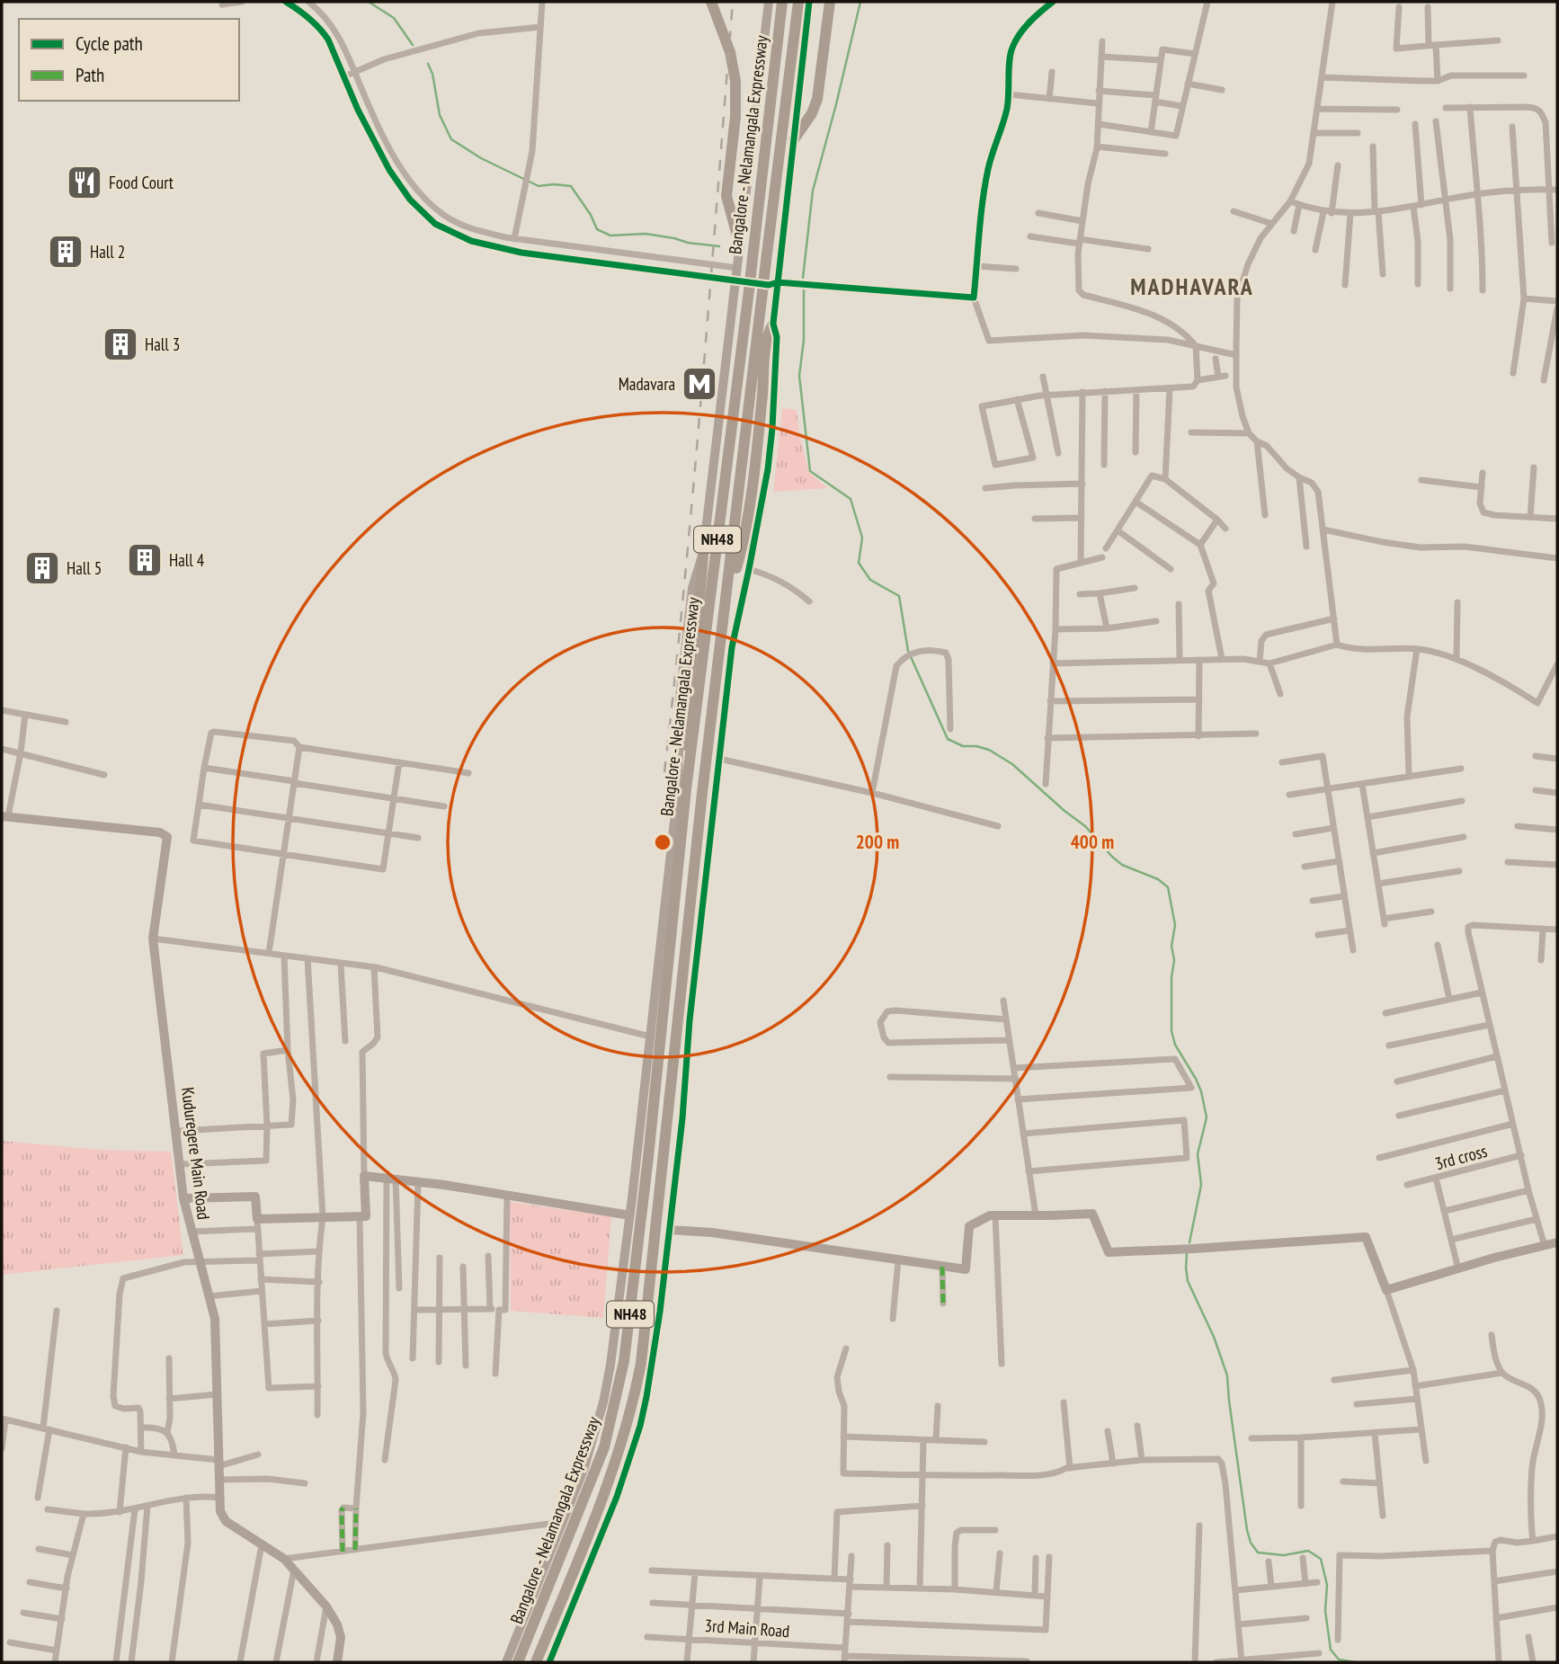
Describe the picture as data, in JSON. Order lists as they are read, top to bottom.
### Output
{
  "streets": {
    "highway": ["Bangalore - Nelamangala Expressway", "NH48"],
    "street": ["Kuduregere Main Road", "3rd cross", "3rd Main Road"]
  },
  "districts": ["MADHAVARA"],
  "places": {
    "restaurant": ["Food Court"],
    "building": [
      "Hall 2",
      "Hall 3",
      "Hall 4",
      "Hall 5"
    ],
    "metro station": ["Madavara"]
  },
  "legend": ["Cycle path", "Path"],
  "rings": ["200 m", "400 m"]
}
